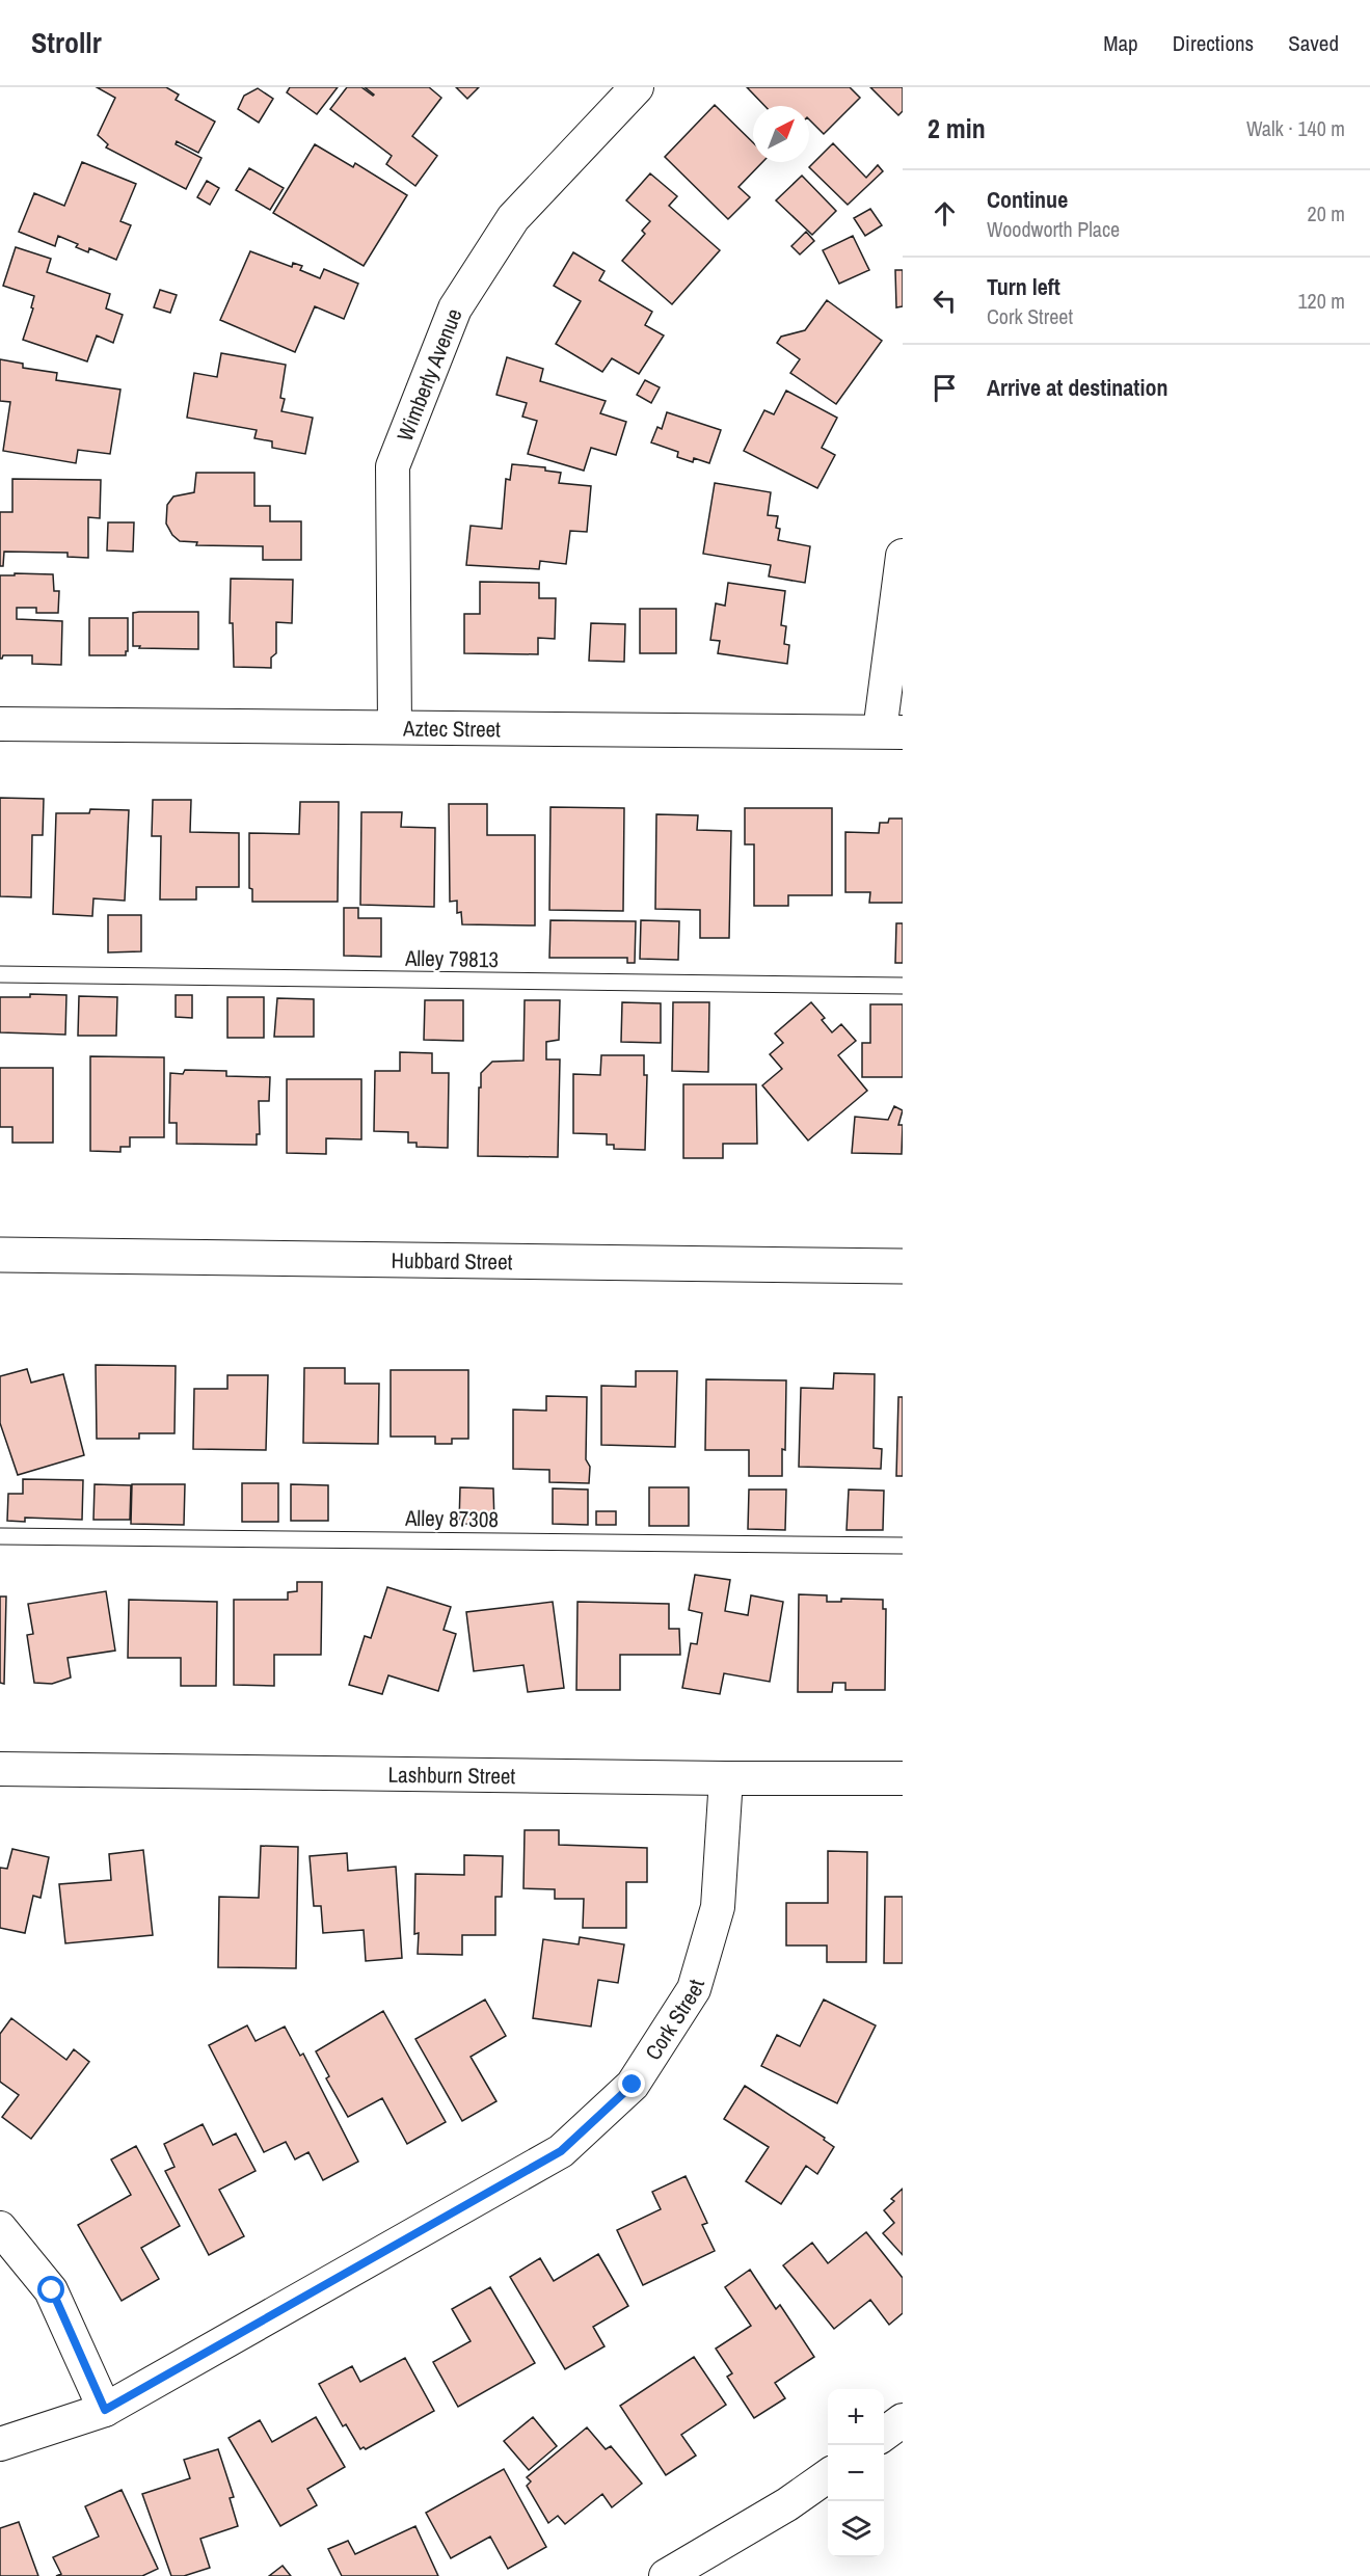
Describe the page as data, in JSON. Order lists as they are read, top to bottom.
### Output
{
  "streets": {
    "main road": ["Hubbard Street"],
    "street": [
      "Wimberly Avenue",
      "Aztec Street",
      "Lashburn Street",
      "Cork Street"
    ],
    "lane": ["Alley 79813", "Alley 87308"]
  },
  "crossings": [
    ["Wimberly Avenue", "Aztec Street"],
    ["Lashburn Street", "Cork Street"]
  ],
  "north": "top right",
  "page": {
    "header": "Strollr",
    "nav": ["Map", "Directions", "Saved"],
    "heading": ["2 min", "Walk · 140 m"],
    "list": [
      ["Continue", "Woodworth Place", "20 m"],
      ["Turn left", "Cork Street", "120 m"],
      "Arrive at destination"
    ],
    "map_buttons": ["+", "−"]
  }
}
